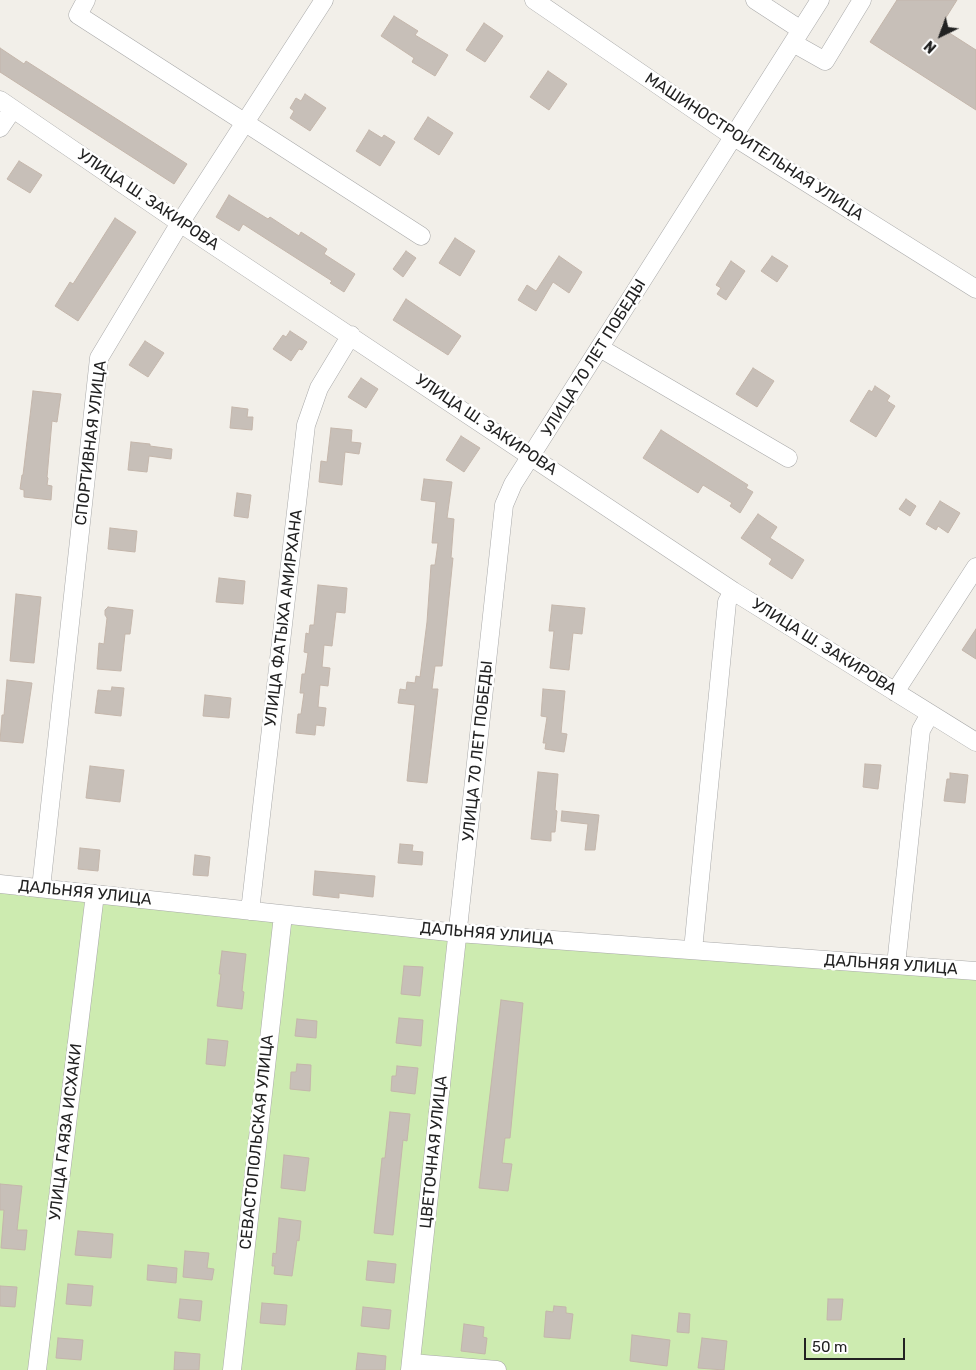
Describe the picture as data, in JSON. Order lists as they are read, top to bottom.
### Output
{
  "streets": {
    "street": [
      "МАШИНОСТРОИТЕЛЬНАЯ УЛИЦА",
      "УЛИЦА Ш. ЗАКИРОВА",
      "УЛИЦА 70 ЛЕТ ПОБЕДЫ",
      "СПОРТИВНАЯ УЛИЦА",
      "УЛИЦА ФАТЫХА АМИРХАНА",
      "ДАЛЬНЯЯ УЛИЦА",
      "УЛИЦА ГАЯЗА ИСХАКИ",
      "СЕВАСТОПОЛЬСКАЯ УЛИЦА",
      "ЦВЕТОЧНАЯ УЛИЦА"
    ]
  },
  "crossings": [
    ["МАШИНОСТРОИТЕЛЬНАЯ УЛИЦА", "УЛИЦА 70 ЛЕТ ПОБЕДЫ"],
    ["УЛИЦА Ш. ЗАКИРОВА", "УЛИЦА 70 ЛЕТ ПОБЕДЫ"],
    ["УЛИЦА Ш. ЗАКИРОВА", "СПОРТИВНАЯ УЛИЦА"],
    ["УЛИЦА Ш. ЗАКИРОВА", "УЛИЦА ФАТЫХА АМИРХАНА"],
    ["УЛИЦА 70 ЛЕТ ПОБЕДЫ", "ДАЛЬНЯЯ УЛИЦА"],
    ["УЛИЦА 70 ЛЕТ ПОБЕДЫ", "ЦВЕТОЧНАЯ УЛИЦА"],
    ["СПОРТИВНАЯ УЛИЦА", "ДАЛЬНЯЯ УЛИЦА"],
    ["УЛИЦА ФАТЫХА АМИРХАНА", "ДАЛЬНЯЯ УЛИЦА"],
    ["ДАЛЬНЯЯ УЛИЦА", "УЛИЦА ГАЯЗА ИСХАКИ"],
    ["ДАЛЬНЯЯ УЛИЦА", "СЕВАСТОПОЛЬСКАЯ УЛИЦА"],
    ["ДАЛЬНЯЯ УЛИЦА", "ЦВЕТОЧНАЯ УЛИЦА"]
  ],
  "scale_bar": "50 m",
  "north": "bottom left"
}
